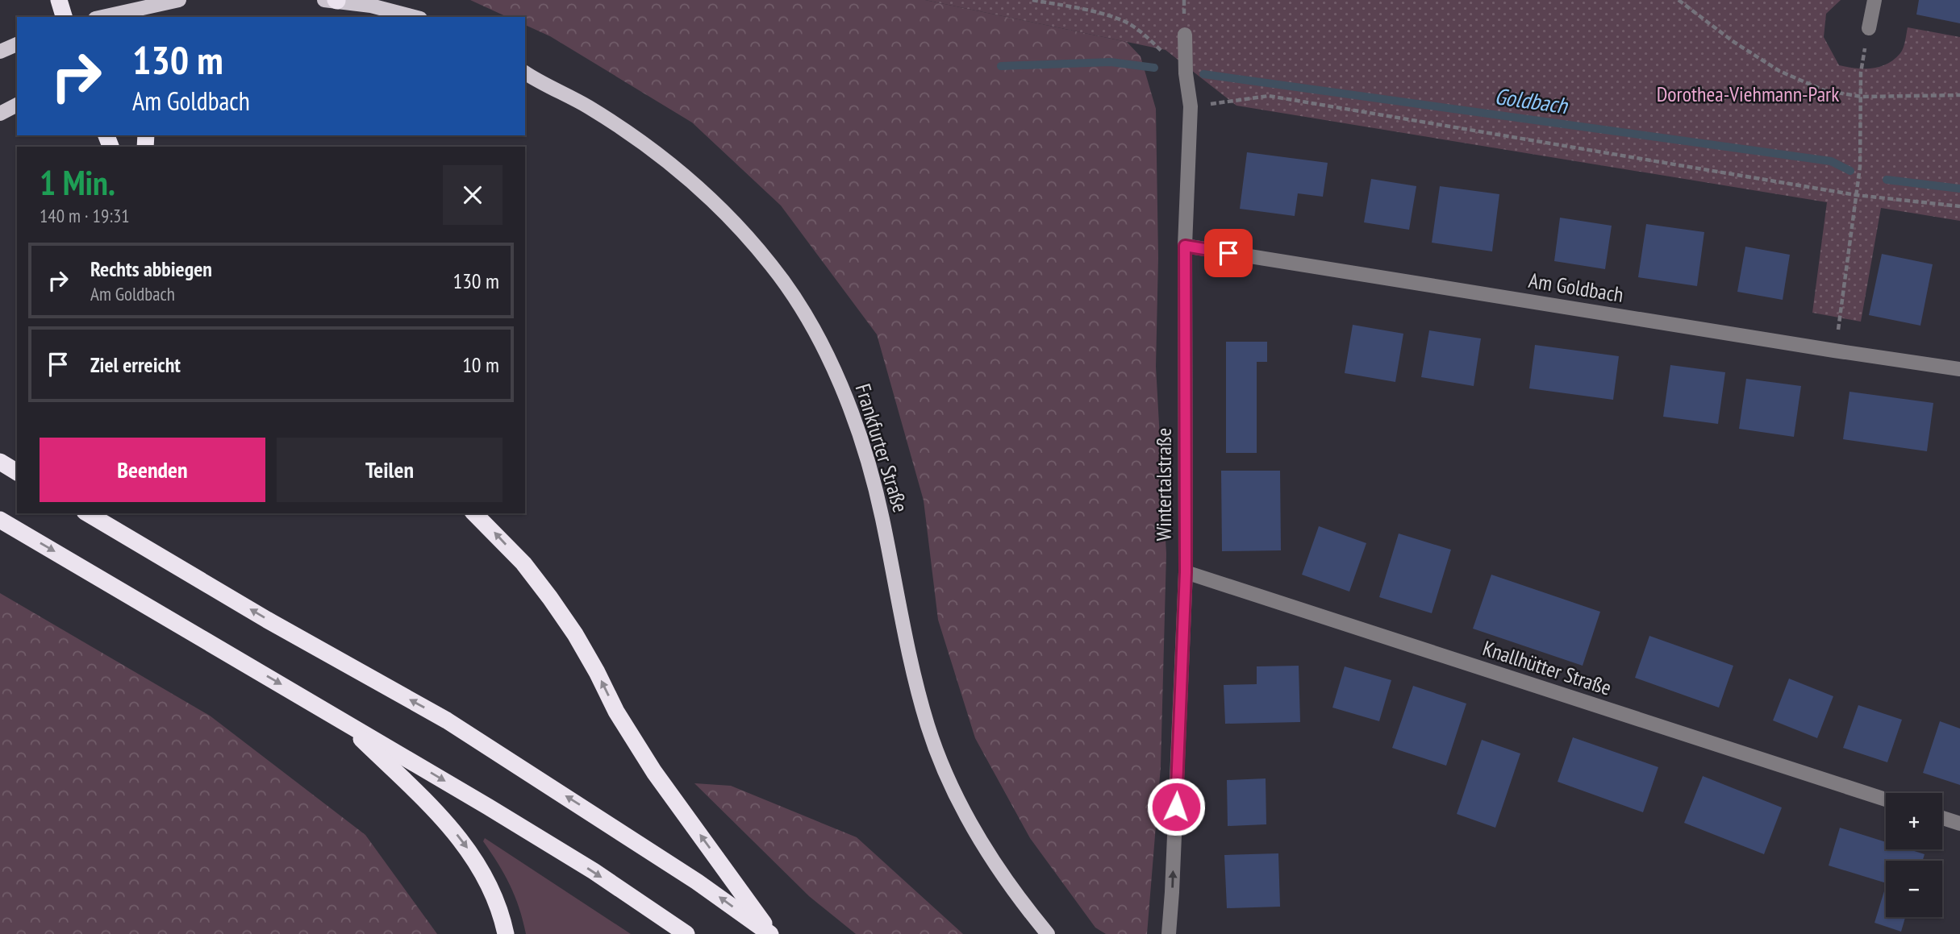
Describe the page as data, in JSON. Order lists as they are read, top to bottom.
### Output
{
  "streets": {
    "main road": ["Frankfurter Straße"],
    "street": ["Am Goldbach", "Wintertalstraße", "Knallhütter Straße"]
  },
  "crossings": [
    ["Am Goldbach", "Wintertalstraße"],
    ["Wintertalstraße", "Knallhütter Straße"]
  ],
  "one_way": ["Wintertalstraße"],
  "water": ["Goldbach"],
  "parks": ["Dorothea-Viehmann-Park"],
  "page": {
    "turn": ["130 m", "Am Goldbach"],
    "heading": ["1 Min.", "140 m · 19:31"],
    "list": [
      {
        "name": "Rechts abbiegen",
        "note": "Am Goldbach",
        "value": "130 m"
      },
      {
        "name": "Ziel erreicht",
        "value": "10 m"
      }
    ],
    "buttons": ["Beenden", "Teilen"],
    "map_buttons": ["+", "−"]
  }
}
